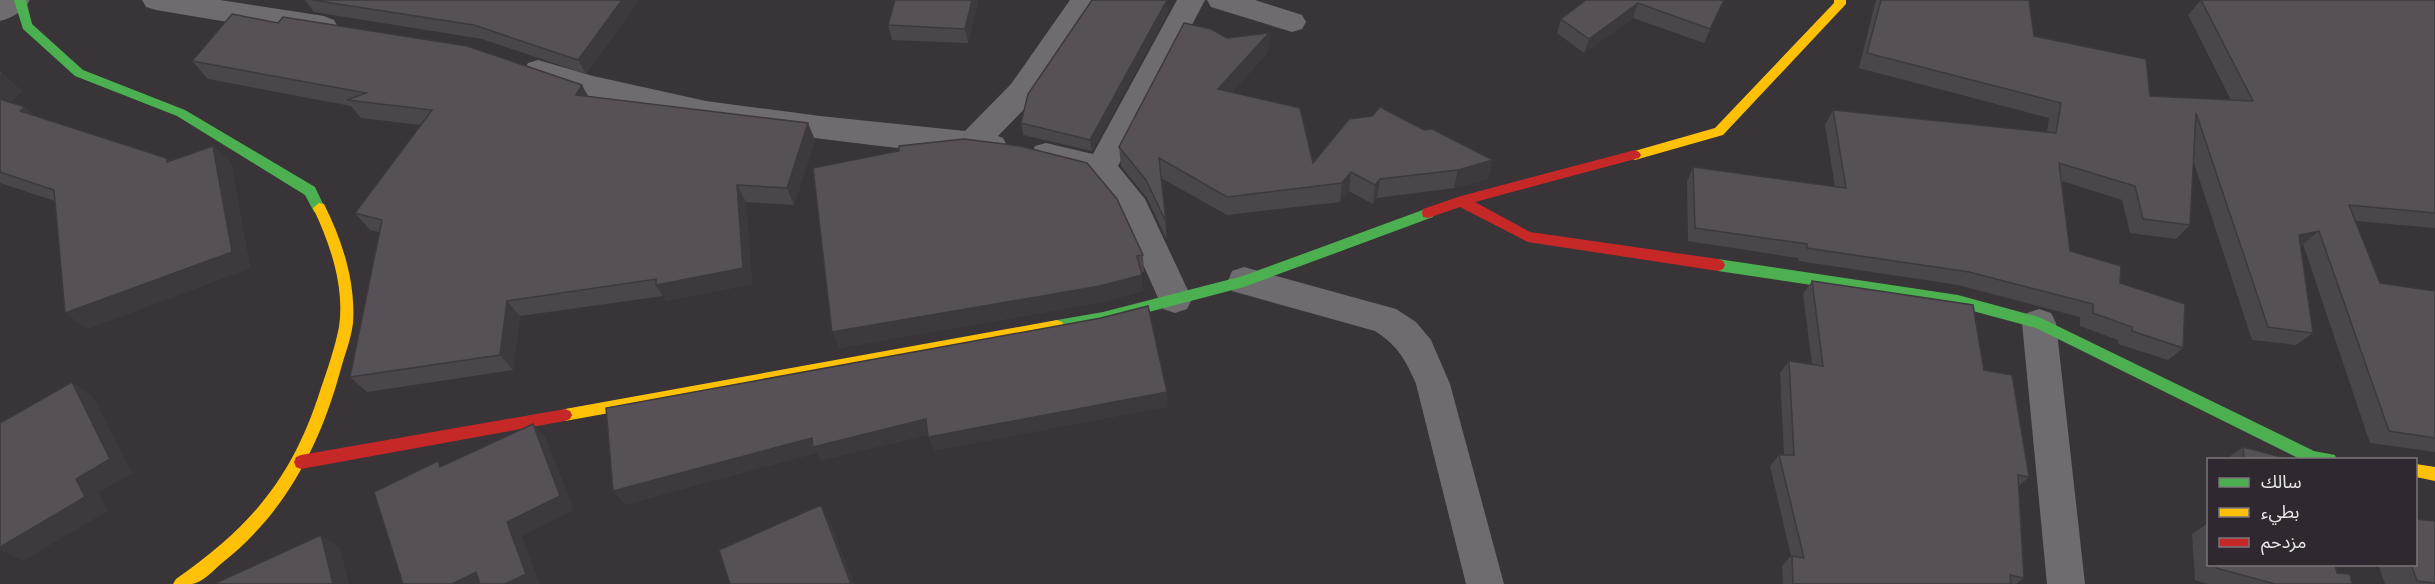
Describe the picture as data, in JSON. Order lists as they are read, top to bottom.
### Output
{
  "legend": ["سالك", "بطيء", "مزدحم"]
}
